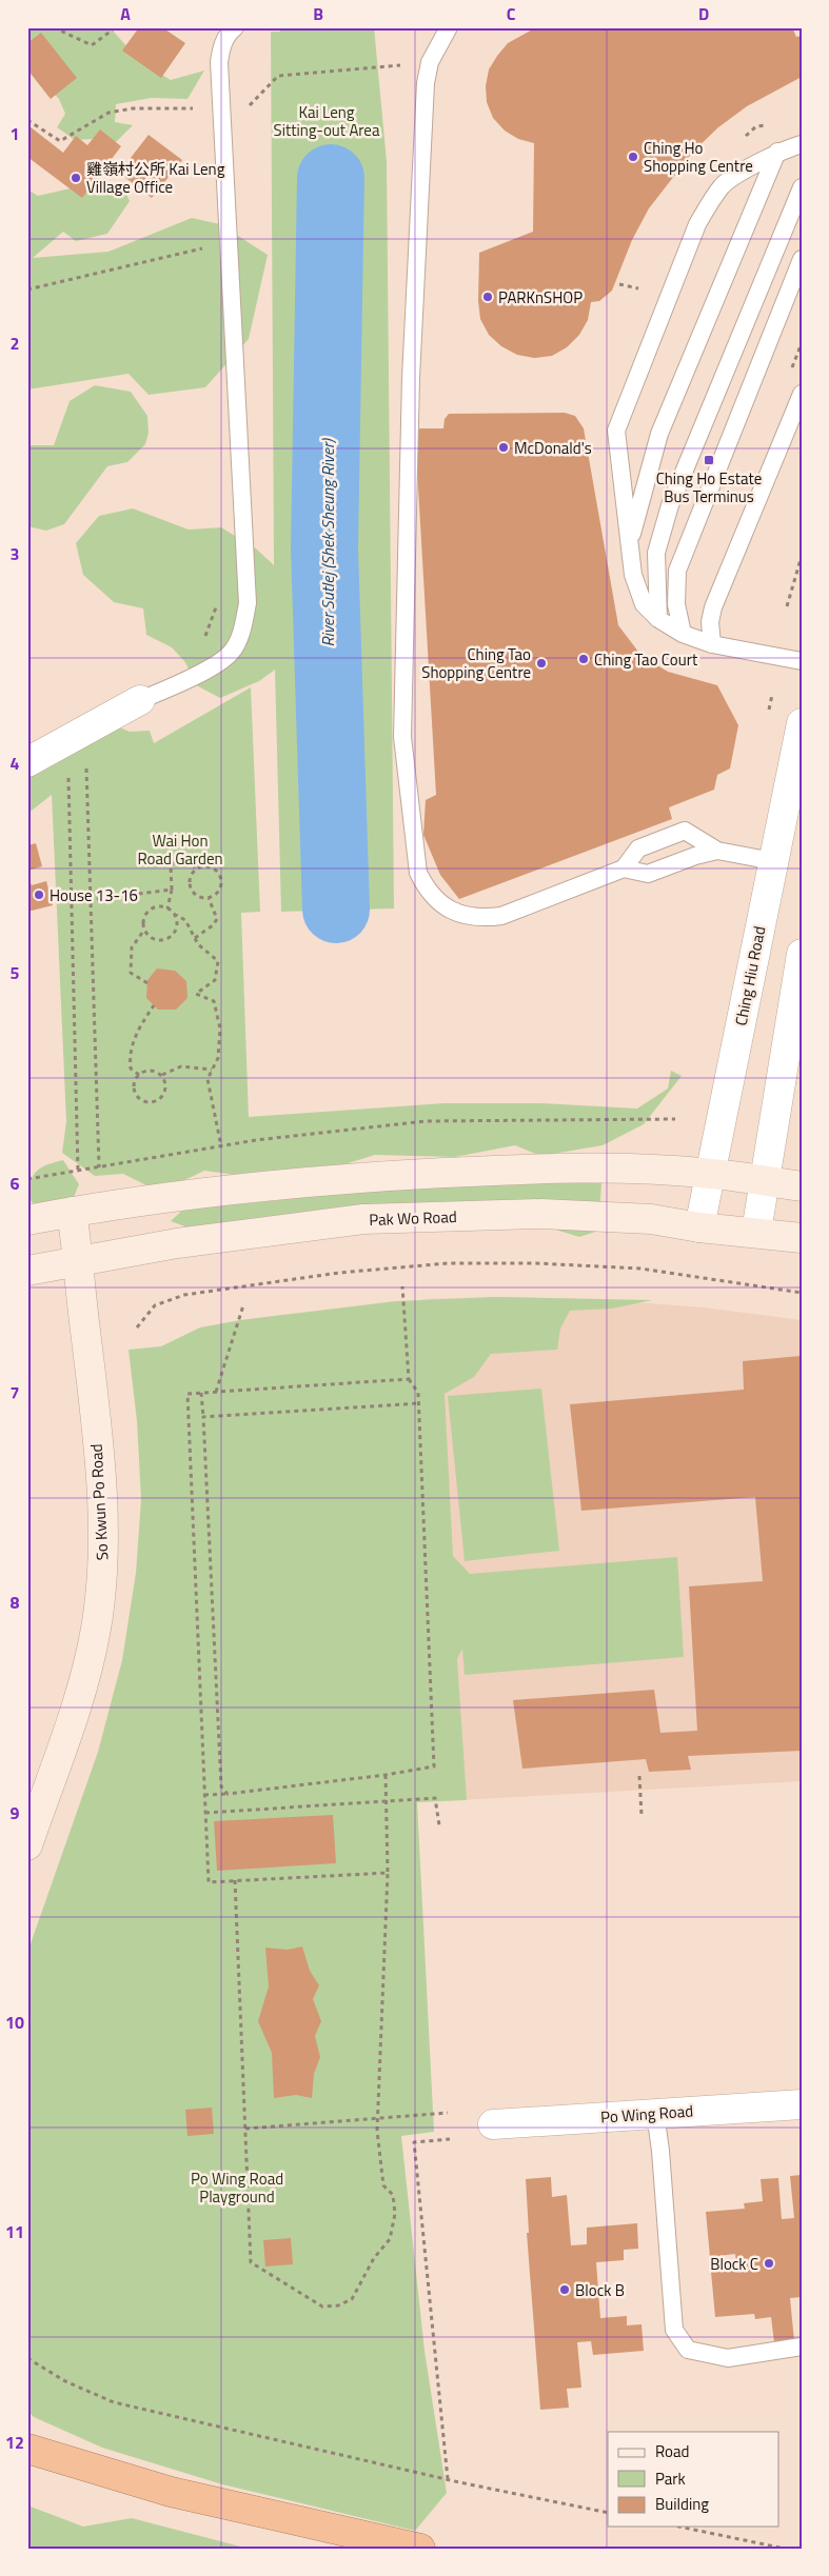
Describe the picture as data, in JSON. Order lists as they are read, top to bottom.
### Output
{
  "streets": {
    "main road": ["Pak Wo Road", "So Kwun Po Road"],
    "street": ["Ching Hiu Road", "Po Wing Road"]
  },
  "crossings": [
    ["Ching Hiu Road", "Pak Wo Road"],
    ["Pak Wo Road", "So Kwun Po Road"]
  ],
  "water": ["River Sutlej (Shek Sheung River)"],
  "parks": ["Kai Leng Sitting-out Area", "Wai Hon Road Garden", "Po Wing Road Playground"],
  "places": {
    "other": [
      "Ching Ho Shopping Centre",
      "雞嶺村公所 Kai Leng Village Office",
      "PARKnSHOP",
      "McDonald's",
      "Ching Tao Court",
      "Ching Tao Shopping Centre",
      "House 13-16",
      "Block C",
      "Block B"
    ],
    "transit": ["Ching Ho Estate Bus Terminus"]
  },
  "legend": ["Road", "Park", "Building"],
  "grid": {
    "columns": [
      "A",
      "B",
      "C",
      "D"
    ],
    "rows": [
      "1",
      "2",
      "3",
      "4",
      "5",
      "6",
      "7",
      "8",
      "9",
      "10",
      "11",
      "12"
    ]
  }
}
